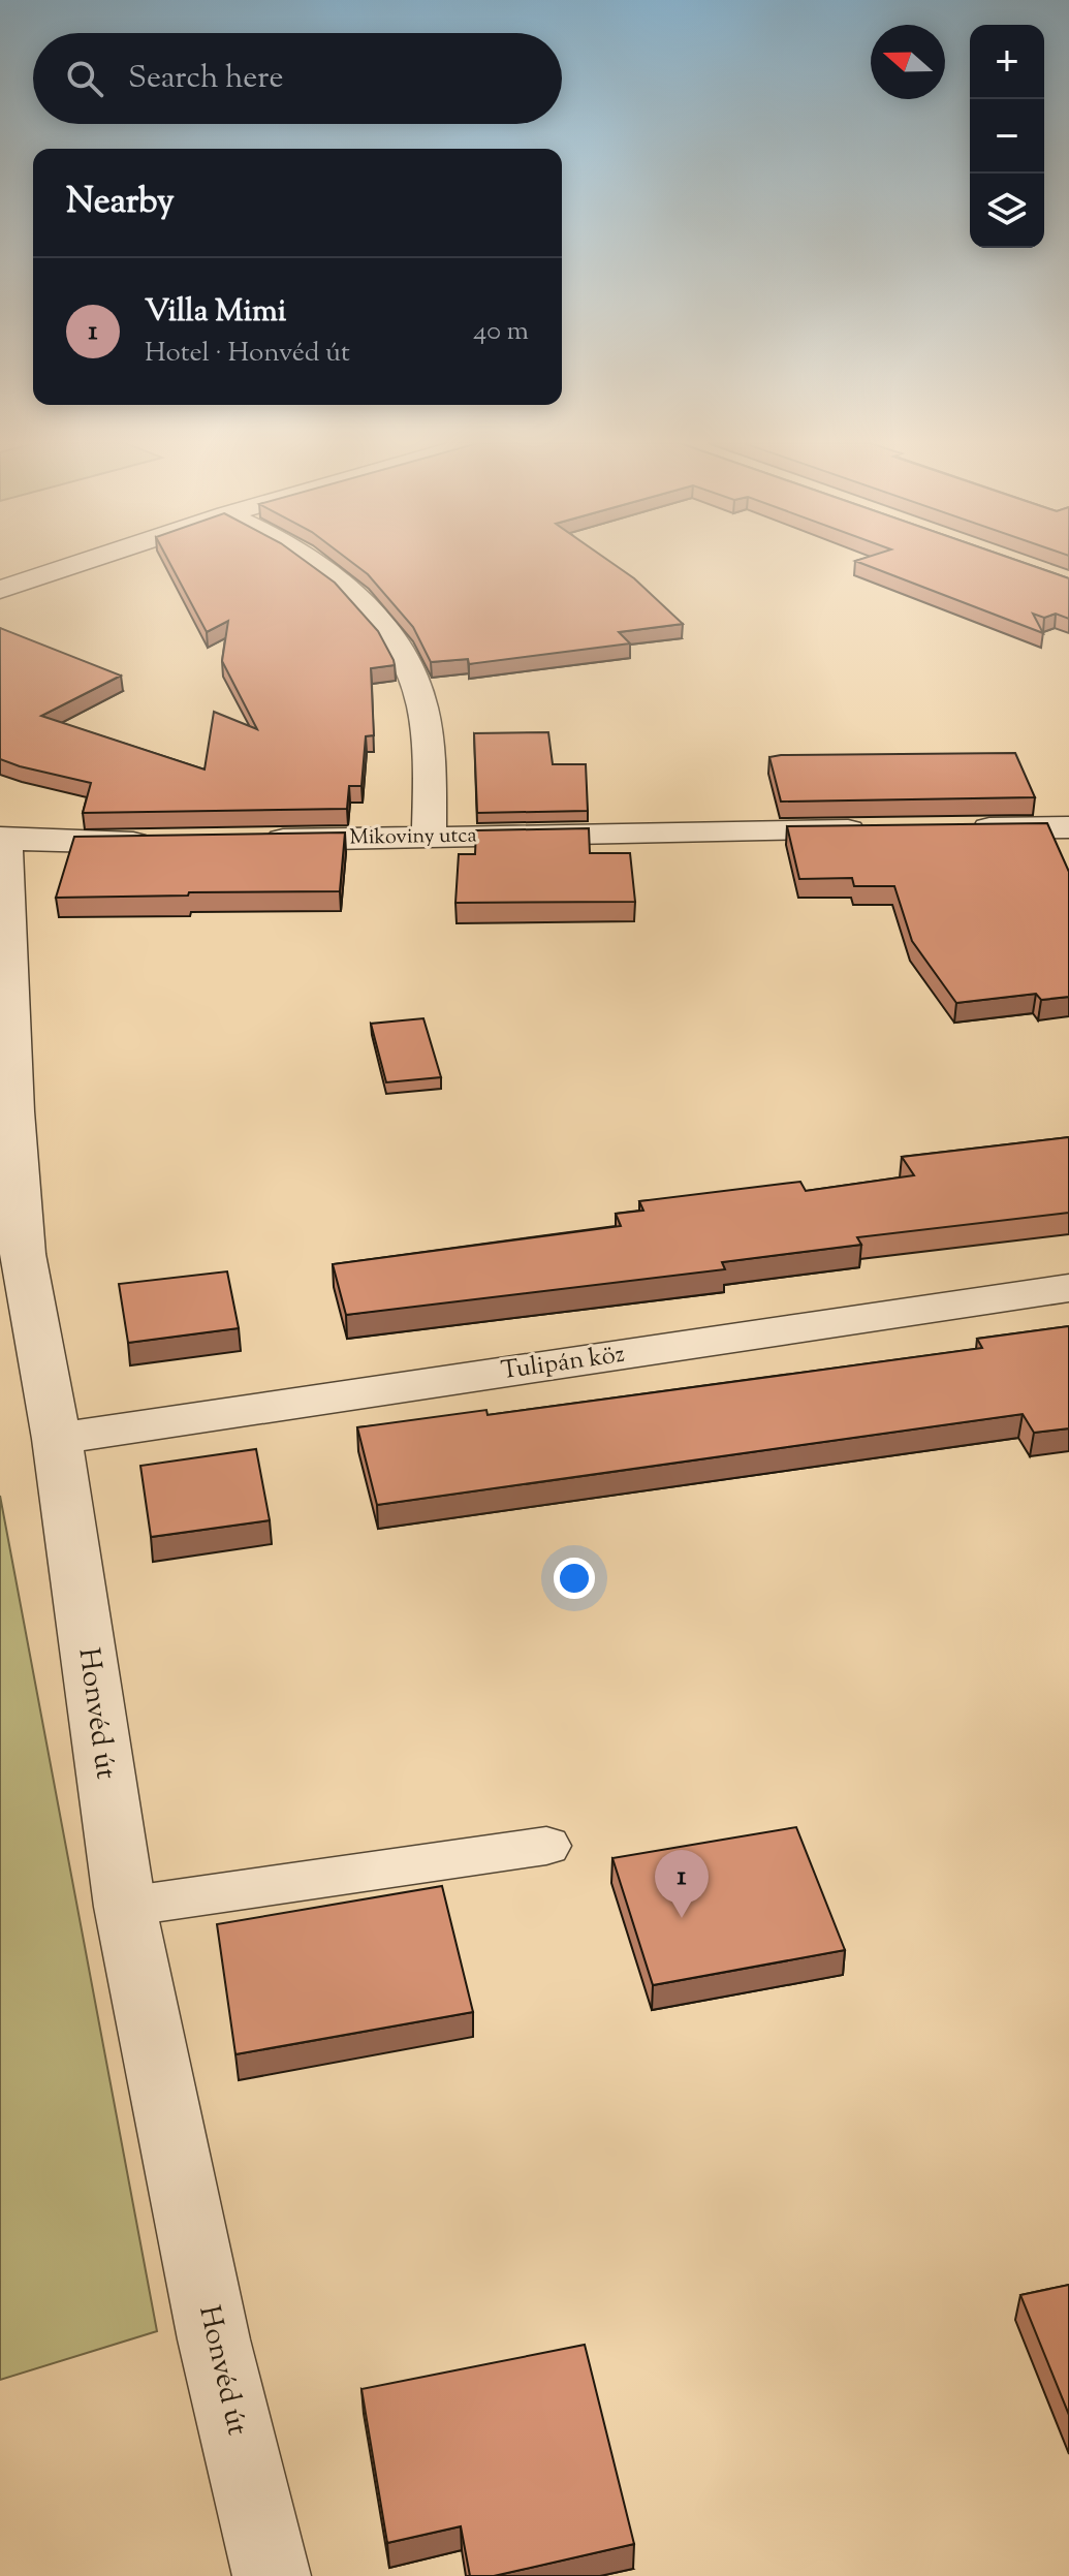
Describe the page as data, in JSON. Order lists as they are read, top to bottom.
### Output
{
  "streets": {
    "street": ["Mikoviny utca", "Tulipán köz", "Honvéd út"]
  },
  "crossings": [
    ["Tulipán köz", "Honvéd út"]
  ],
  "north": "left",
  "page": {
    "map_buttons": ["+", "−"],
    "search": "Search here",
    "heading": "Nearby",
    "list": [
      {
        "mark": "1",
        "name": "Villa Mimi",
        "note": "Hotel · Honvéd út",
        "value": "40 m"
      }
    ],
    "pins": "1"
  }
}
